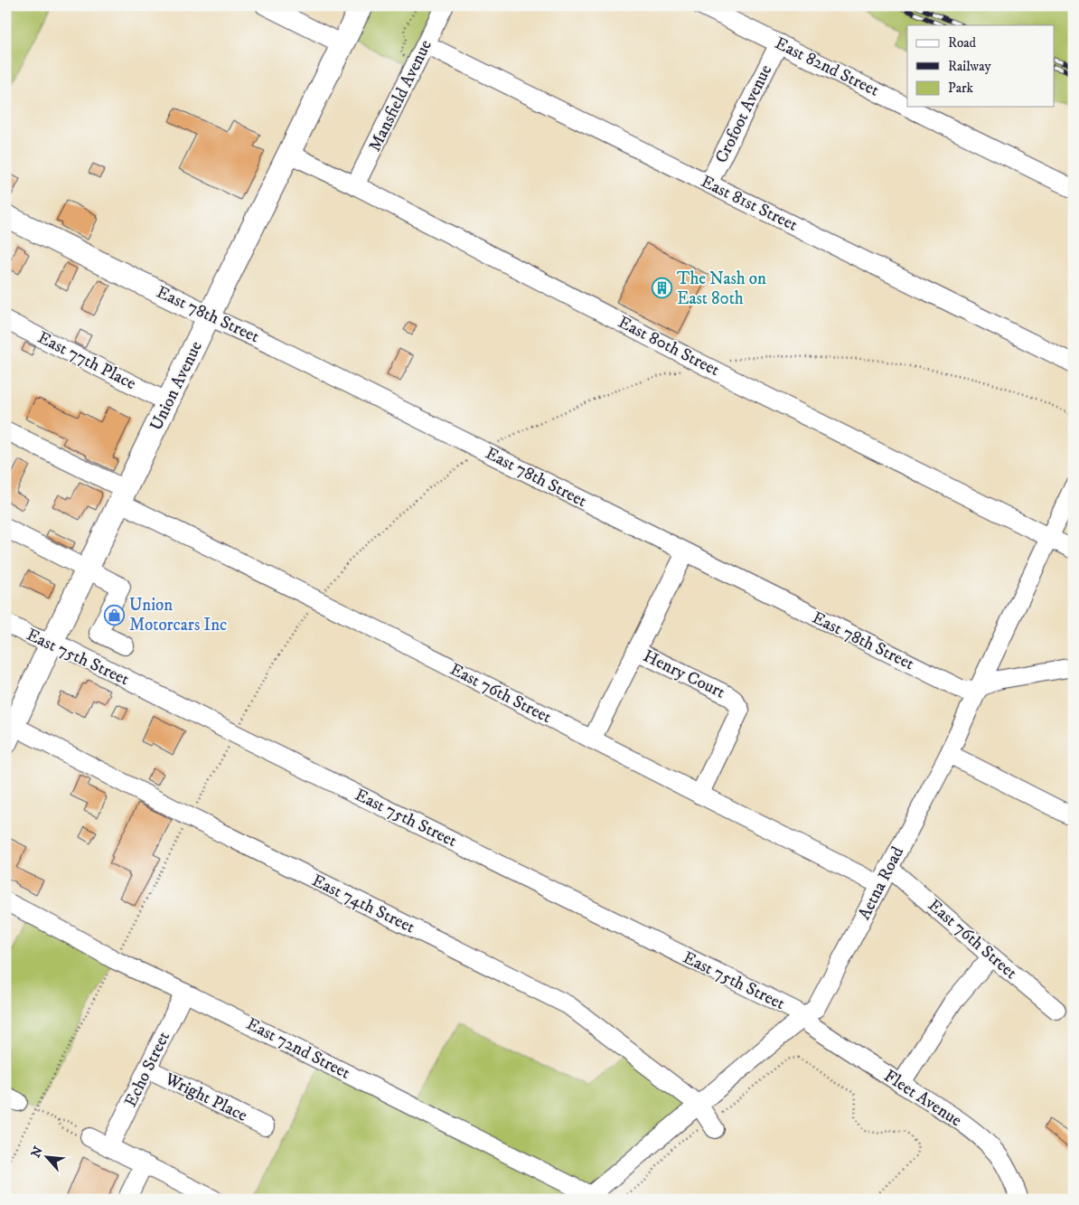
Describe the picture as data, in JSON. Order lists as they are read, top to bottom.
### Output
{
  "streets": {
    "main road": ["East 78th Street", "Union Avenue"],
    "street": [
      "East 82nd Street",
      "Mansfield Avenue",
      "Crofoot Avenue",
      "East 81st Street",
      "East 80th Street",
      "East 77th Place",
      "East 75th Street",
      "Henry Court",
      "East 76th Street",
      "Aetna Road",
      "East 74th Street",
      "East 72nd Street",
      "Echo Street",
      "Wright Place",
      "Fleet Avenue"
    ]
  },
  "crossings": [
    ["East 82nd Street", "Crofoot Avenue"],
    ["Mansfield Avenue", "East 81st Street"],
    ["Mansfield Avenue", "East 80th Street"],
    ["Crofoot Avenue", "East 81st Street"],
    ["East 78th Street", "Union Avenue"],
    ["East 78th Street", "Aetna Road"],
    ["East 80th Street", "Union Avenue"],
    ["East 80th Street", "Aetna Road"],
    ["East 77th Place", "Union Avenue"],
    ["Union Avenue", "East 75th Street"],
    ["Union Avenue", "East 76th Street"],
    ["Union Avenue", "East 74th Street"],
    ["East 75th Street", "Aetna Road"],
    ["East 75th Street", "Fleet Avenue"],
    ["Henry Court", "East 76th Street"],
    ["East 76th Street", "Aetna Road"],
    ["Aetna Road", "East 74th Street"],
    ["Aetna Road", "East 72nd Street"],
    ["Aetna Road", "Fleet Avenue"],
    ["East 72nd Street", "Echo Street"],
    ["Echo Street", "Wright Place"]
  ],
  "places": {
    "building": ["The Nash on East 80th"],
    "shop": ["Union Motorcars Inc"]
  },
  "legend": ["Road", "Railway", "Park"],
  "north": "top left"
}
